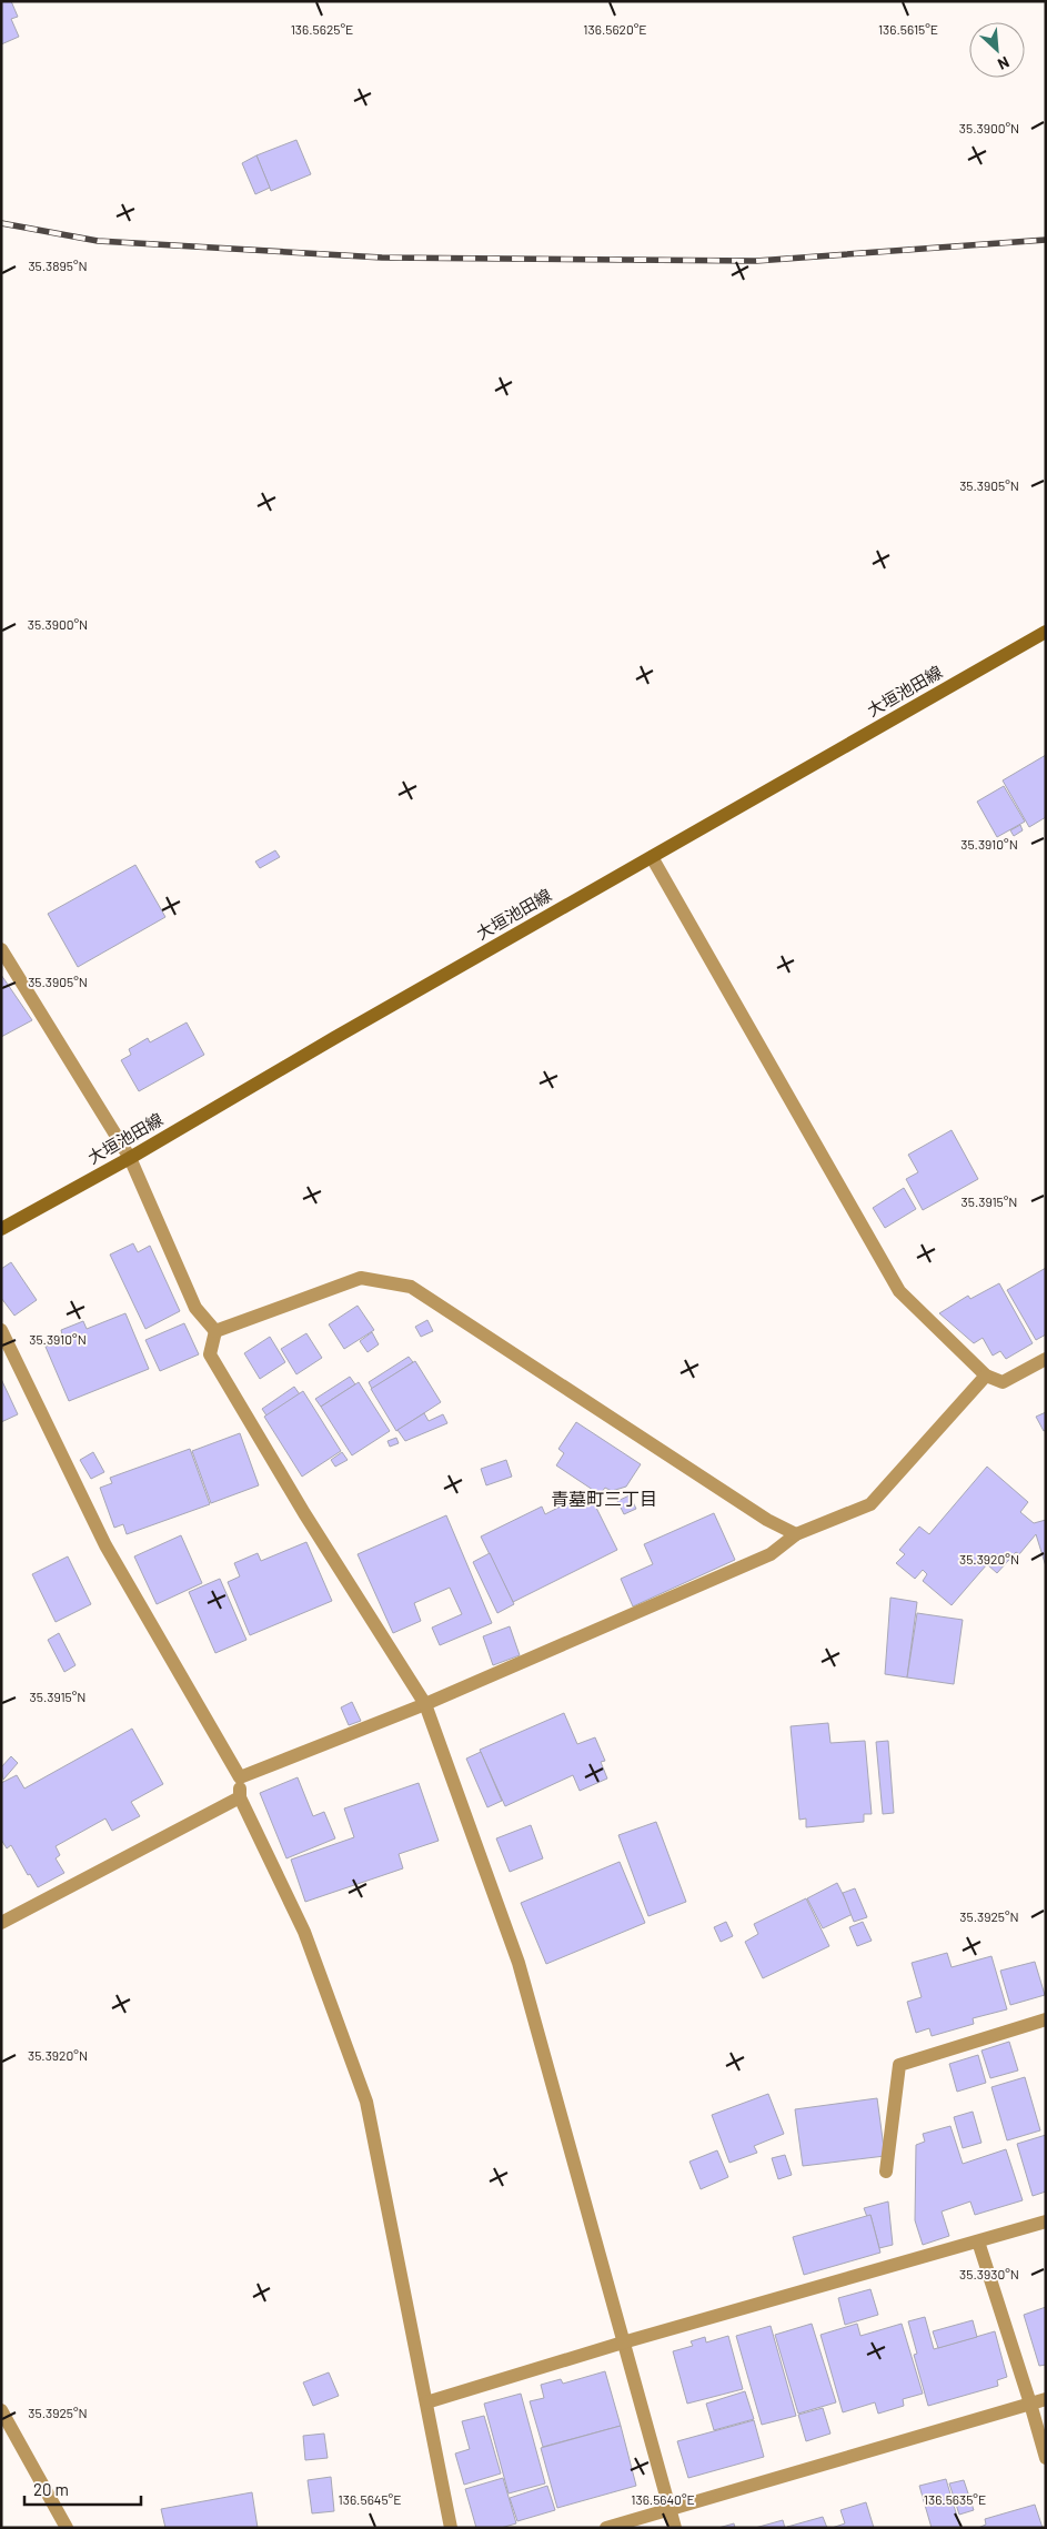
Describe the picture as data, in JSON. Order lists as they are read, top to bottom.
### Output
{
  "streets": {
    "main road": ["大垣池田線"]
  },
  "districts": ["青墓町三丁目"],
  "scale_bar": "20 m",
  "north": "bottom right",
  "coordinates": [
    "136.5625°E",
    "136.5620°E",
    "136.5615°E",
    "35.3900°N",
    "35.3895°N",
    "35.3905°N",
    "35.3910°N",
    "35.3915°N",
    "35.3920°N",
    "35.3925°N",
    "35.3930°N",
    "136.5645°E",
    "136.5640°E",
    "136.5635°E"
  ]
}
